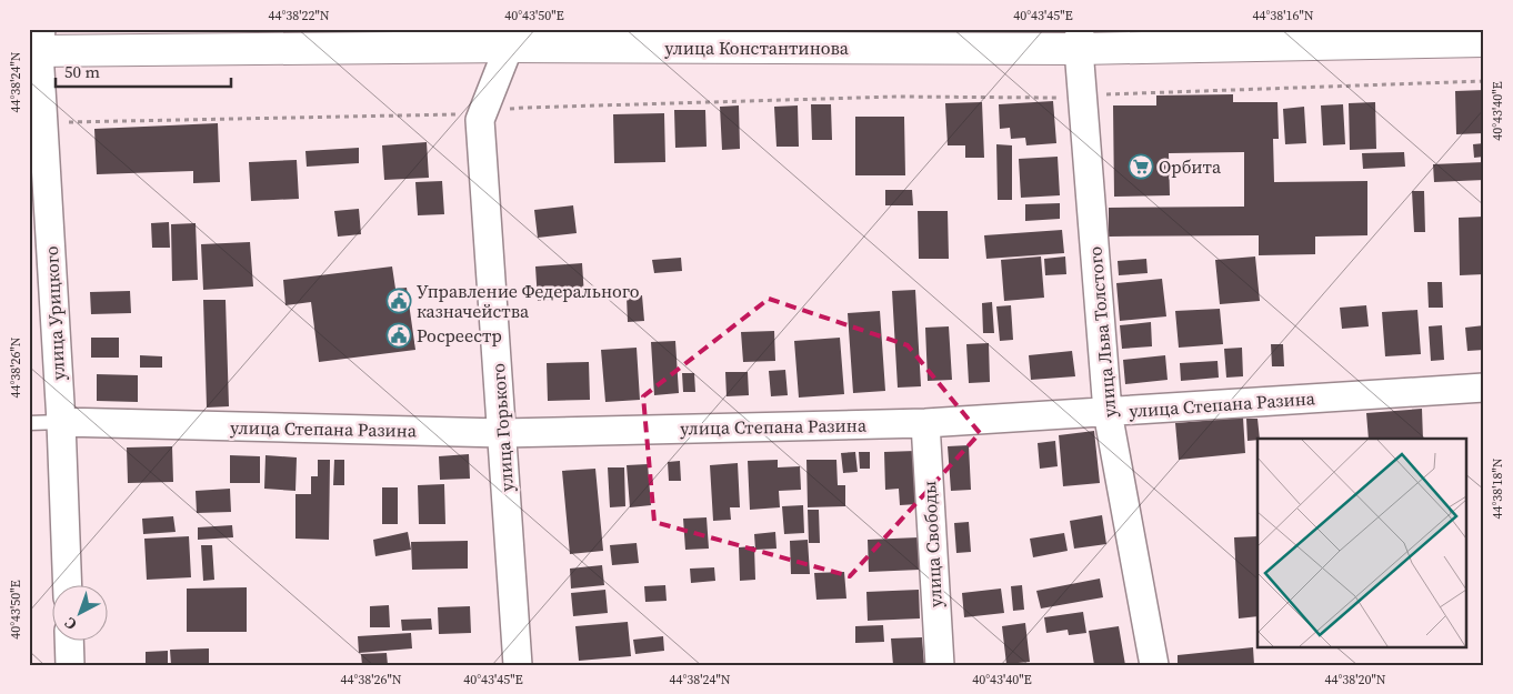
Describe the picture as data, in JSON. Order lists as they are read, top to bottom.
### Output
{
  "streets": {
    "street": [
      "улица Константинова",
      "улица Урицкого",
      "улица Льва Толстого",
      "улица Степана Разина",
      "улица Горького",
      "улица Свободы"
    ]
  },
  "crossings": [
    ["улица Константинова", "улица Урицкого"],
    ["улица Константинова", "улица Льва Толстого"],
    ["улица Константинова", "улица Горького"],
    ["улица Урицкого", "улица Степана Разина"],
    ["улица Льва Толстого", "улица Степана Разина"],
    ["улица Степана Разина", "улица Горького"],
    ["улица Степана Разина", "улица Свободы"]
  ],
  "places": {
    "supermarket": ["Орбита"],
    "public building": ["Управление Федерального казначейства", "Росреестр"]
  },
  "scale_bar": "50 m",
  "north": "bottom left",
  "coordinates": [
    "44°38'22\"N",
    "40°43'50\"E",
    "40°43'45\"E",
    "44°38'16\"N",
    "44°38'24\"N",
    "40°43'40\"E",
    "44°38'26\"N",
    "44°38'18\"N",
    "44°38'20\"N"
  ]
}
